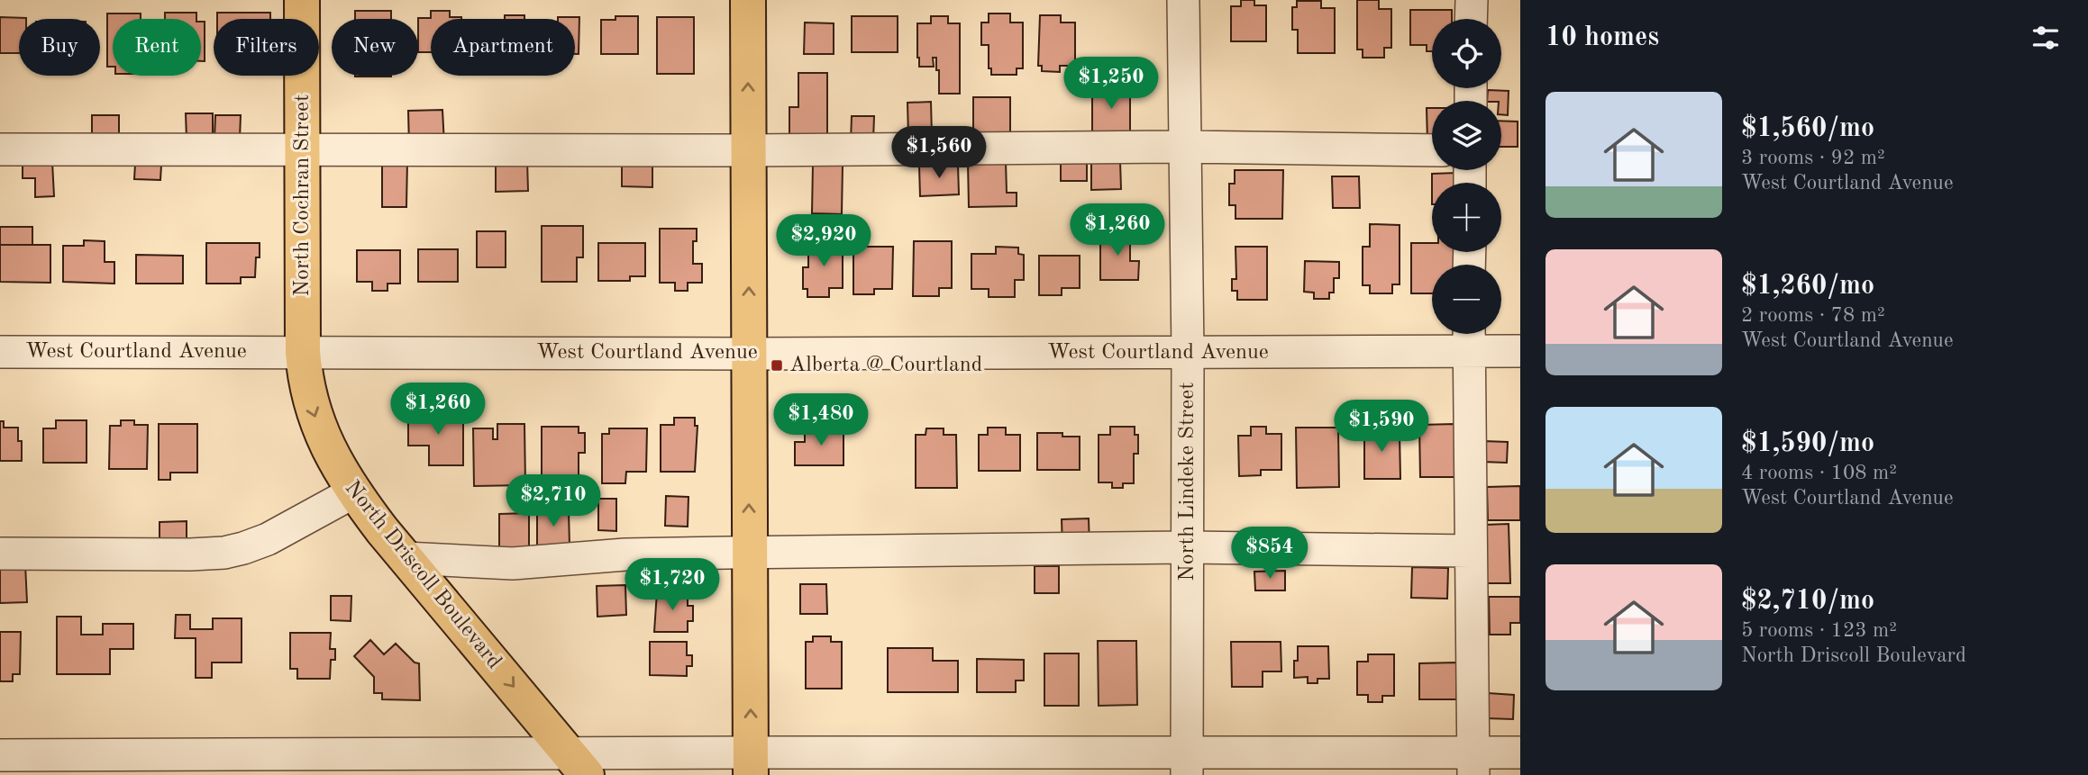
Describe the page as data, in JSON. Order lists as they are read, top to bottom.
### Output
{
  "streets": {
    "main road": ["North Cochran Street", "North Driscoll Boulevard"],
    "street": ["West Courtland Avenue", "North Lindeke Street"]
  },
  "crossings": [
    ["North Cochran Street", "West Courtland Avenue"],
    ["North Cochran Street", "North Driscoll Boulevard"],
    ["West Courtland Avenue", "North Lindeke Street"],
    ["West Courtland Avenue", "North Driscoll Boulevard"]
  ],
  "one_way": ["North Driscoll Boulevard"],
  "places": {
    "transit": ["Alberta @ Courtland"]
  },
  "page": {
    "heading": "10 homes",
    "map_buttons": ["+", "−"],
    "chip": [
      "Buy",
      "Rent",
      "Filters",
      "New",
      "Apartment"
    ],
    "price": [
      "$1,250",
      "$1,560",
      "$1,260",
      "$2,920",
      "$1,260",
      "$1,480",
      "$1,590",
      "$2,710",
      "$854",
      "$1,720"
    ],
    "list": [
      {
        "name": "$1,560/mo",
        "note": "3 rooms · 92 m² · West Courtland Avenue"
      },
      {
        "name": "$1,260/mo",
        "note": "2 rooms · 78 m² · West Courtland Avenue"
      },
      {
        "name": "$1,590/mo",
        "note": "4 rooms · 108 m² · West Courtland Avenue"
      },
      {
        "name": "$2,710/mo",
        "note": "5 rooms · 123 m² · North Driscoll Boulevard"
      }
    ]
  }
}
